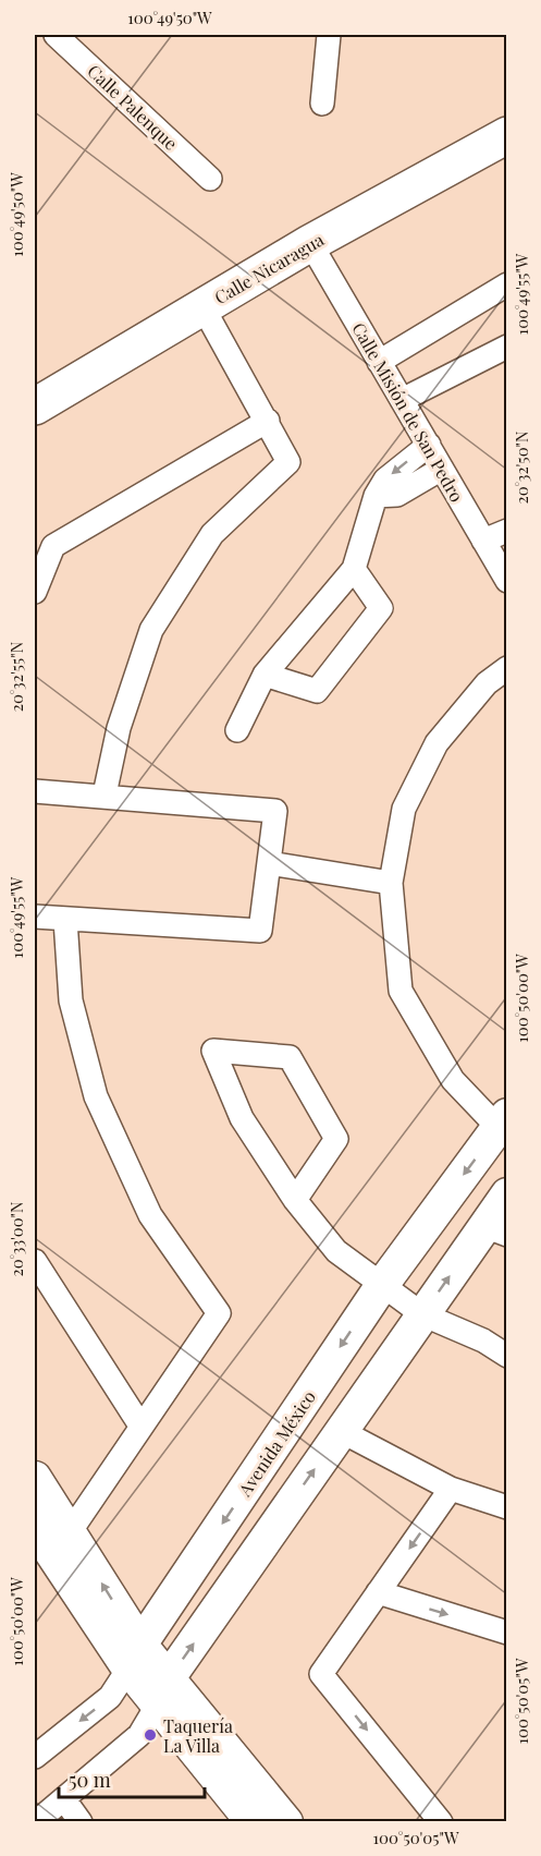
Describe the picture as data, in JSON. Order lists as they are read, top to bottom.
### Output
{
  "streets": {
    "main road": ["Calle Nicaragua"],
    "street": ["Calle Palenque", "Calle Misión de San Pedro", "Avenida México"]
  },
  "crossings": [
    ["Calle Nicaragua", "Calle Misión de San Pedro"]
  ],
  "places": ["Taquería La Villa"],
  "scale_bar": "50 m",
  "coordinates": [
    "100°49'50\"W",
    "100°49'55\"W",
    "20°32'50\"N",
    "20°32'55\"N",
    "100°50'00\"W",
    "20°33'00\"N",
    "100°50'05\"W"
  ]
}
